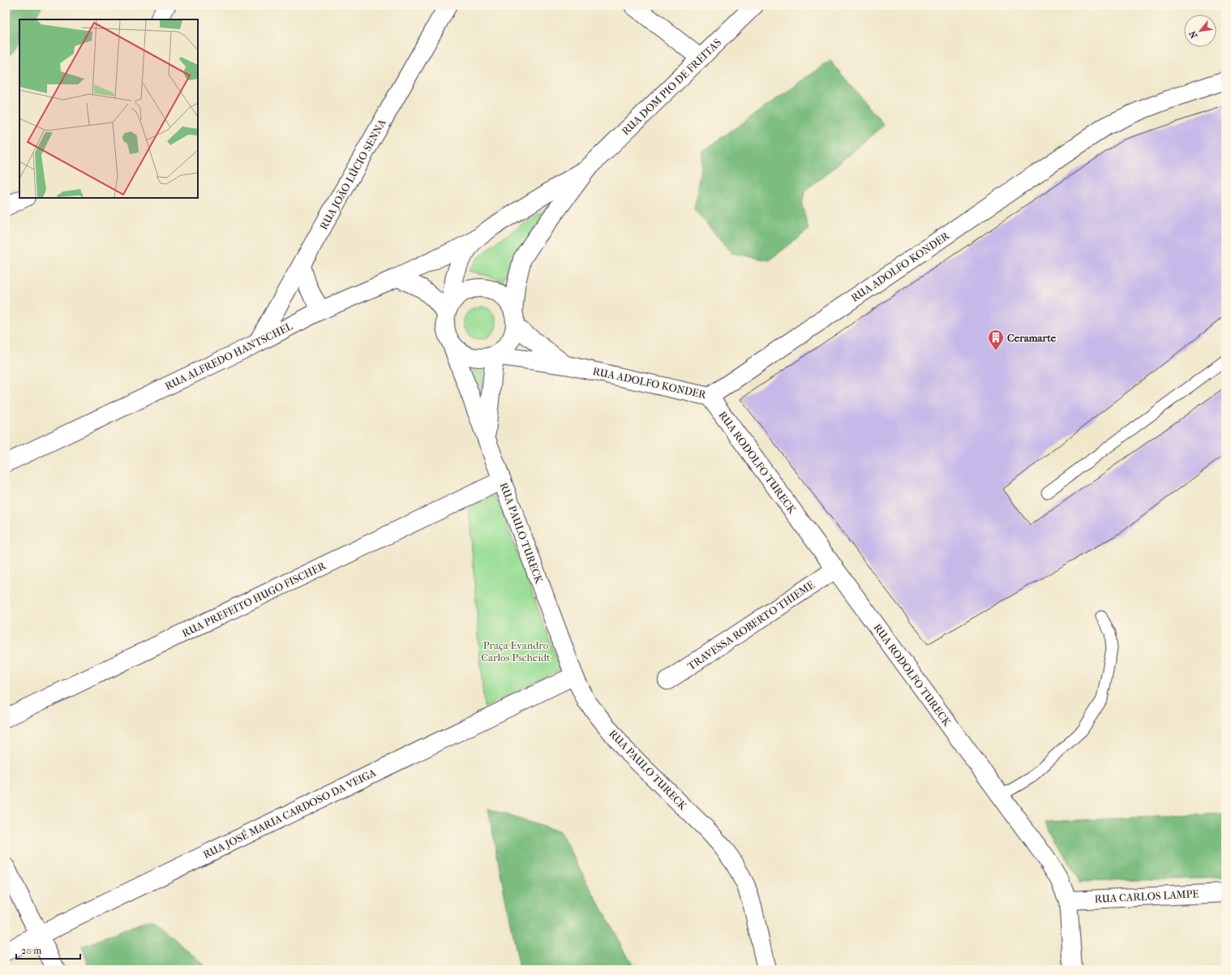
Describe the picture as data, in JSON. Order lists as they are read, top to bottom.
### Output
{
  "streets": {
    "street": [
      "RUA DOM PIO DE FREITAS",
      "RUA JOÃO LÚCIO SENNA",
      "RUA ADOLFO KONDER",
      "RUA ALFREDO HANTSCHEL",
      "RUA RODOLFO TURECK",
      "RUA PAULO TURECK",
      "RUA PREFEITO HUGO FISCHER",
      "TRAVESSA ROBERTO THIEME",
      "RUA JOSÉ MARIA CARDOSO DA VEIGA",
      "RUA CARLOS LAMPE"
    ]
  },
  "crossings": [
    ["RUA DOM PIO DE FREITAS", "RUA ADOLFO KONDER"],
    ["RUA DOM PIO DE FREITAS", "RUA ALFREDO HANTSCHEL"],
    ["RUA DOM PIO DE FREITAS", "RUA PAULO TURECK"],
    ["RUA JOÃO LÚCIO SENNA", "RUA ALFREDO HANTSCHEL"],
    ["RUA ADOLFO KONDER", "RUA RODOLFO TURECK"],
    ["RUA ADOLFO KONDER", "RUA PAULO TURECK"],
    ["RUA RODOLFO TURECK", "TRAVESSA ROBERTO THIEME"],
    ["RUA RODOLFO TURECK", "RUA CARLOS LAMPE"],
    ["RUA PAULO TURECK", "RUA PREFEITO HUGO FISCHER"],
    ["RUA PAULO TURECK", "RUA JOSÉ MARIA CARDOSO DA VEIGA"]
  ],
  "parks": ["Praça Evandro Carlos Pscheidt"],
  "places": {
    "building": ["Ceramarte"]
  },
  "scale_bar": "20 m",
  "north": "bottom left"
}
